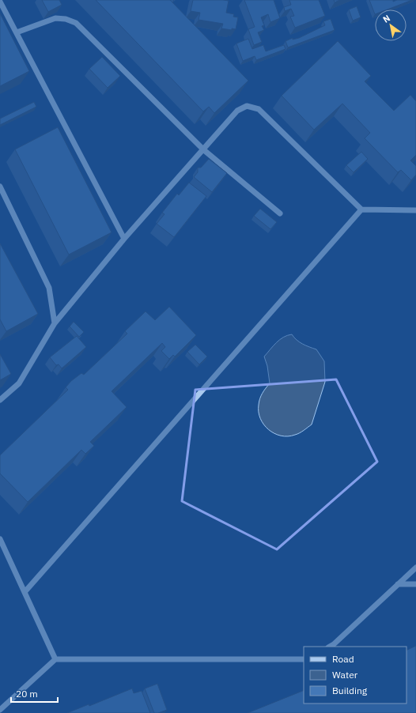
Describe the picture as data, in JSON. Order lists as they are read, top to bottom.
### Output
{
  "legend": ["Road", "Water", "Building"],
  "scale_bar": "20 m",
  "north": "top left"
}
